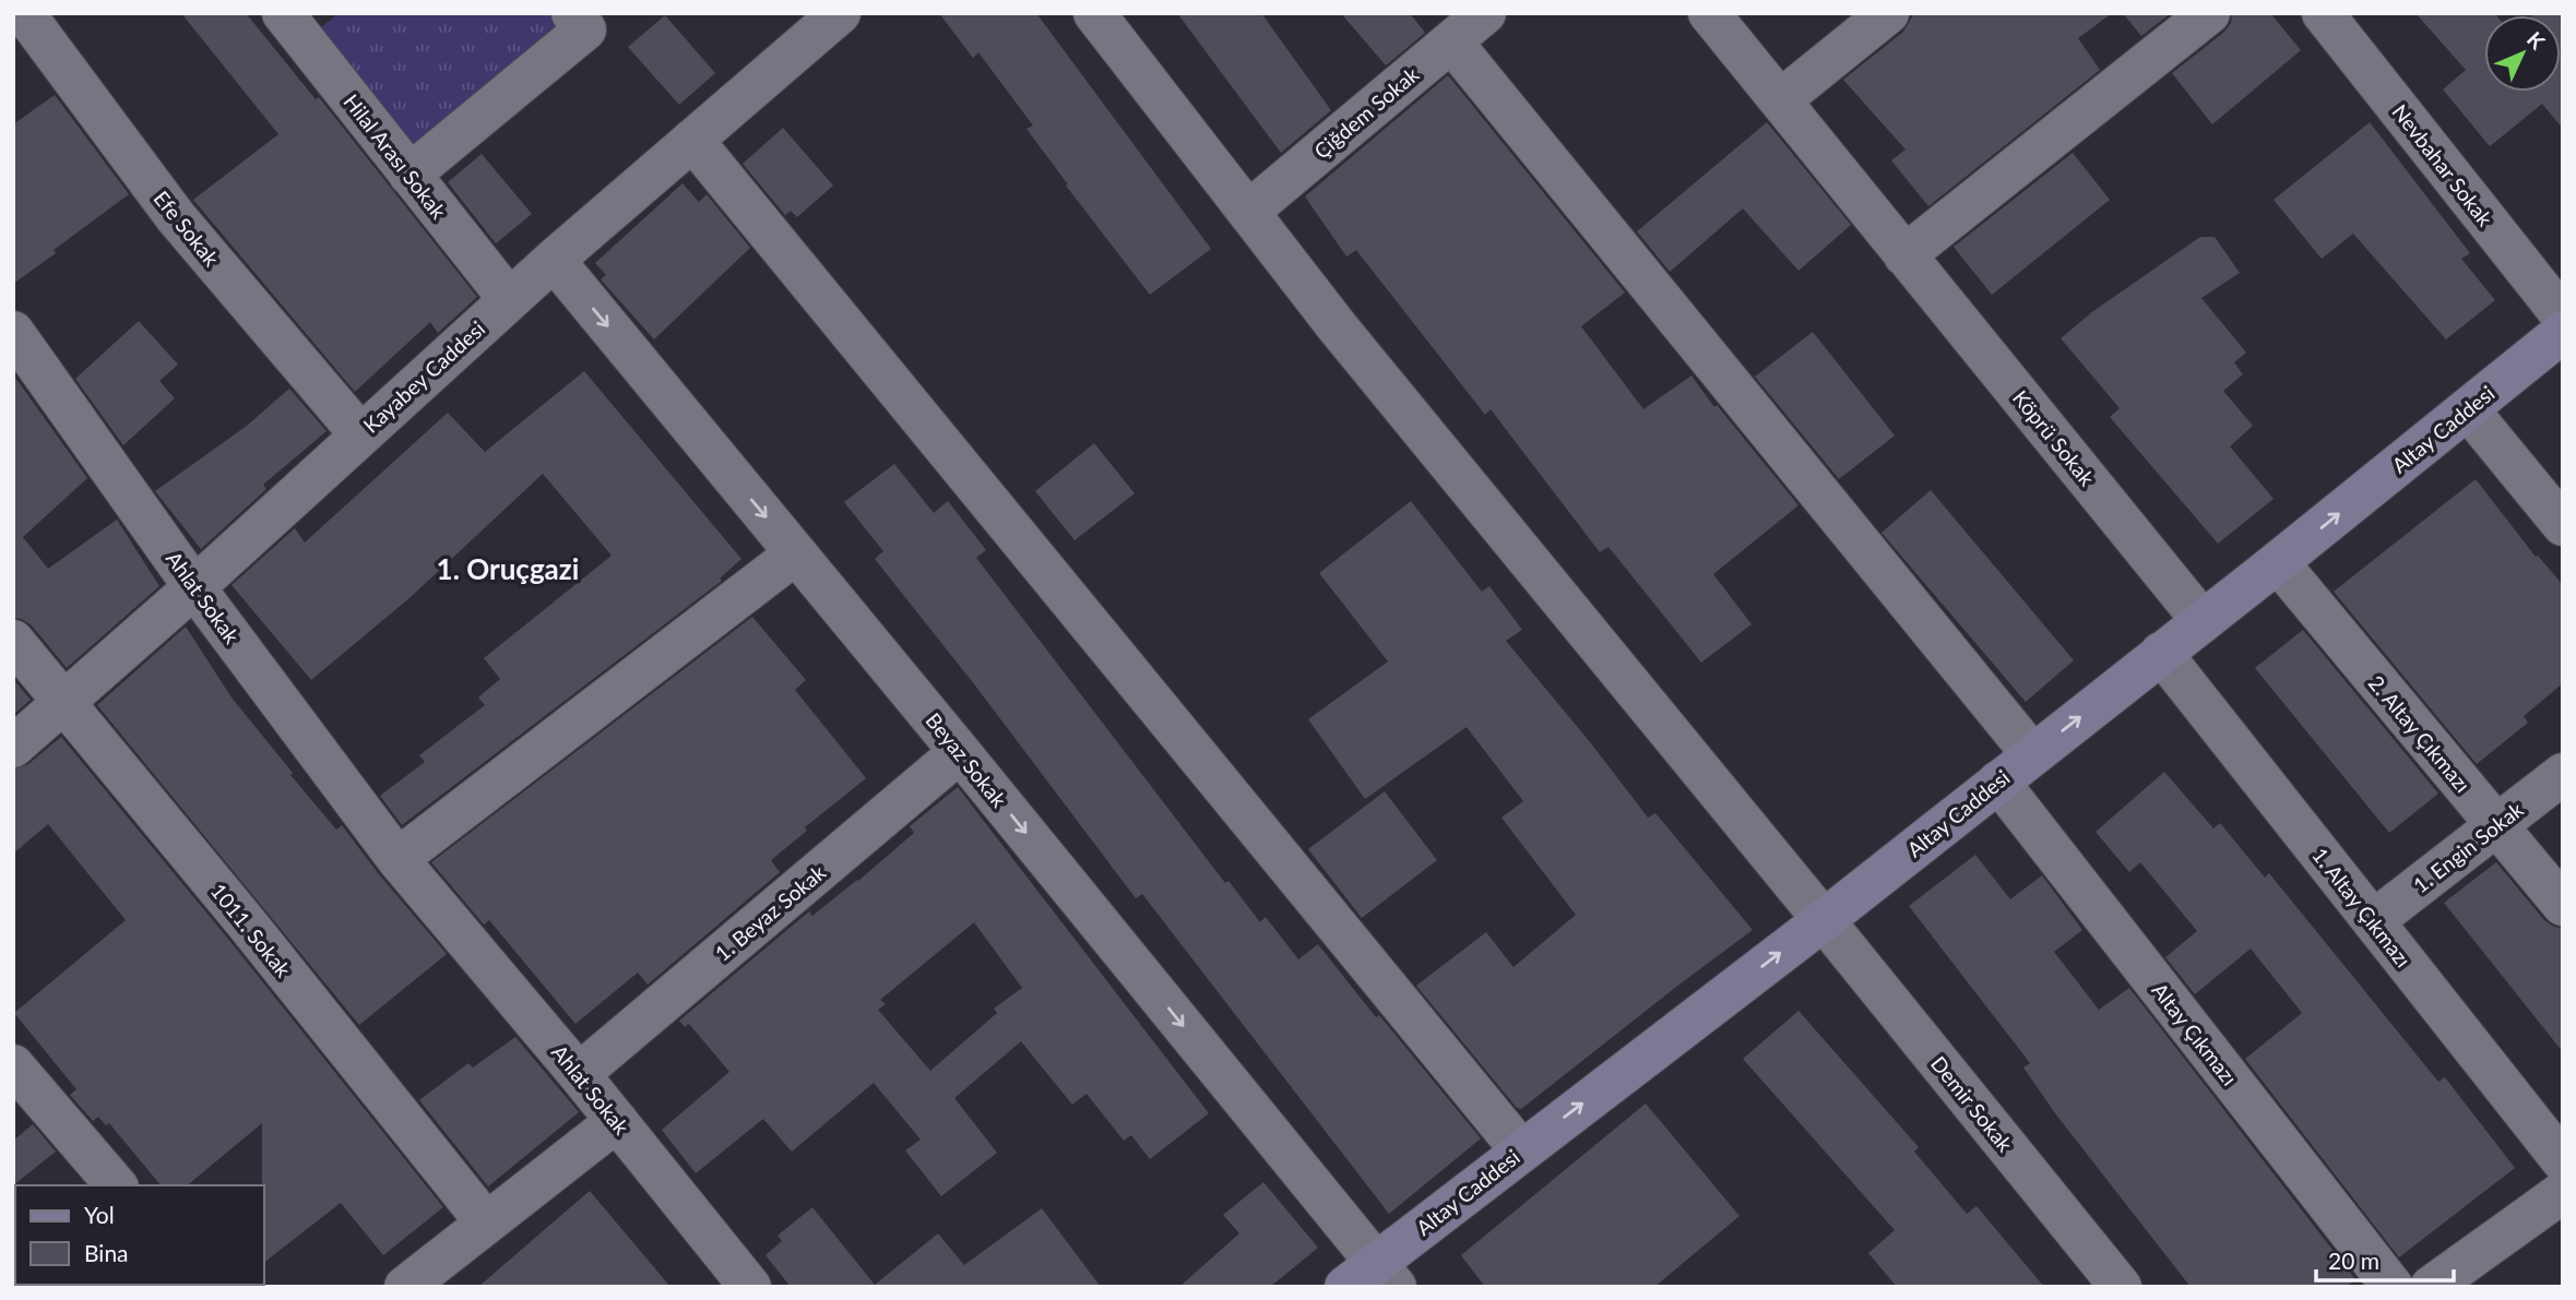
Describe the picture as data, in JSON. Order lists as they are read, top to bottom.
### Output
{
  "streets": {
    "main road": ["Altay Caddesi"],
    "street": [
      "Çiğdem Sokak",
      "Hilal Arası Sokak",
      "Nevbahar Sokak",
      "Efe Sokak",
      "Kayabey Caddesi",
      "Köprü Sokak",
      "Ahlat Sokak",
      "2. Altay Çıkmazı",
      "Beyaz Sokak",
      "1. Engin Sokak",
      "1. Altay Çıkmazı",
      "1. Beyaz Sokak",
      "1011. Sokak",
      "Altay Çıkmazı",
      "Demir Sokak"
    ]
  },
  "crossings": [
    ["Çiğdem Sokak", "Demir Sokak"],
    ["Hilal Arası Sokak", "Kayabey Caddesi"],
    ["Efe Sokak", "Kayabey Caddesi"],
    ["Kayabey Caddesi", "Ahlat Sokak"],
    ["Kayabey Caddesi", "Beyaz Sokak"],
    ["Kayabey Caddesi", "1011. Sokak"],
    ["Altay Caddesi", "Köprü Sokak"],
    ["Altay Caddesi", "2. Altay Çıkmazı"],
    ["Altay Caddesi", "Beyaz Sokak"],
    ["Altay Caddesi", "1. Altay Çıkmazı"],
    ["Altay Caddesi", "Altay Çıkmazı"],
    ["Altay Caddesi", "Demir Sokak"],
    ["Ahlat Sokak", "1. Beyaz Sokak"],
    ["2. Altay Çıkmazı", "1. Engin Sokak"],
    ["Beyaz Sokak", "1. Beyaz Sokak"],
    ["1. Engin Sokak", "1. Altay Çıkmazı"]
  ],
  "one_way": ["Altay Caddesi"],
  "districts": ["1. Oruçgazi"],
  "legend": ["Yol", "Bina"],
  "scale_bar": "20 m",
  "north": "top right"
}
